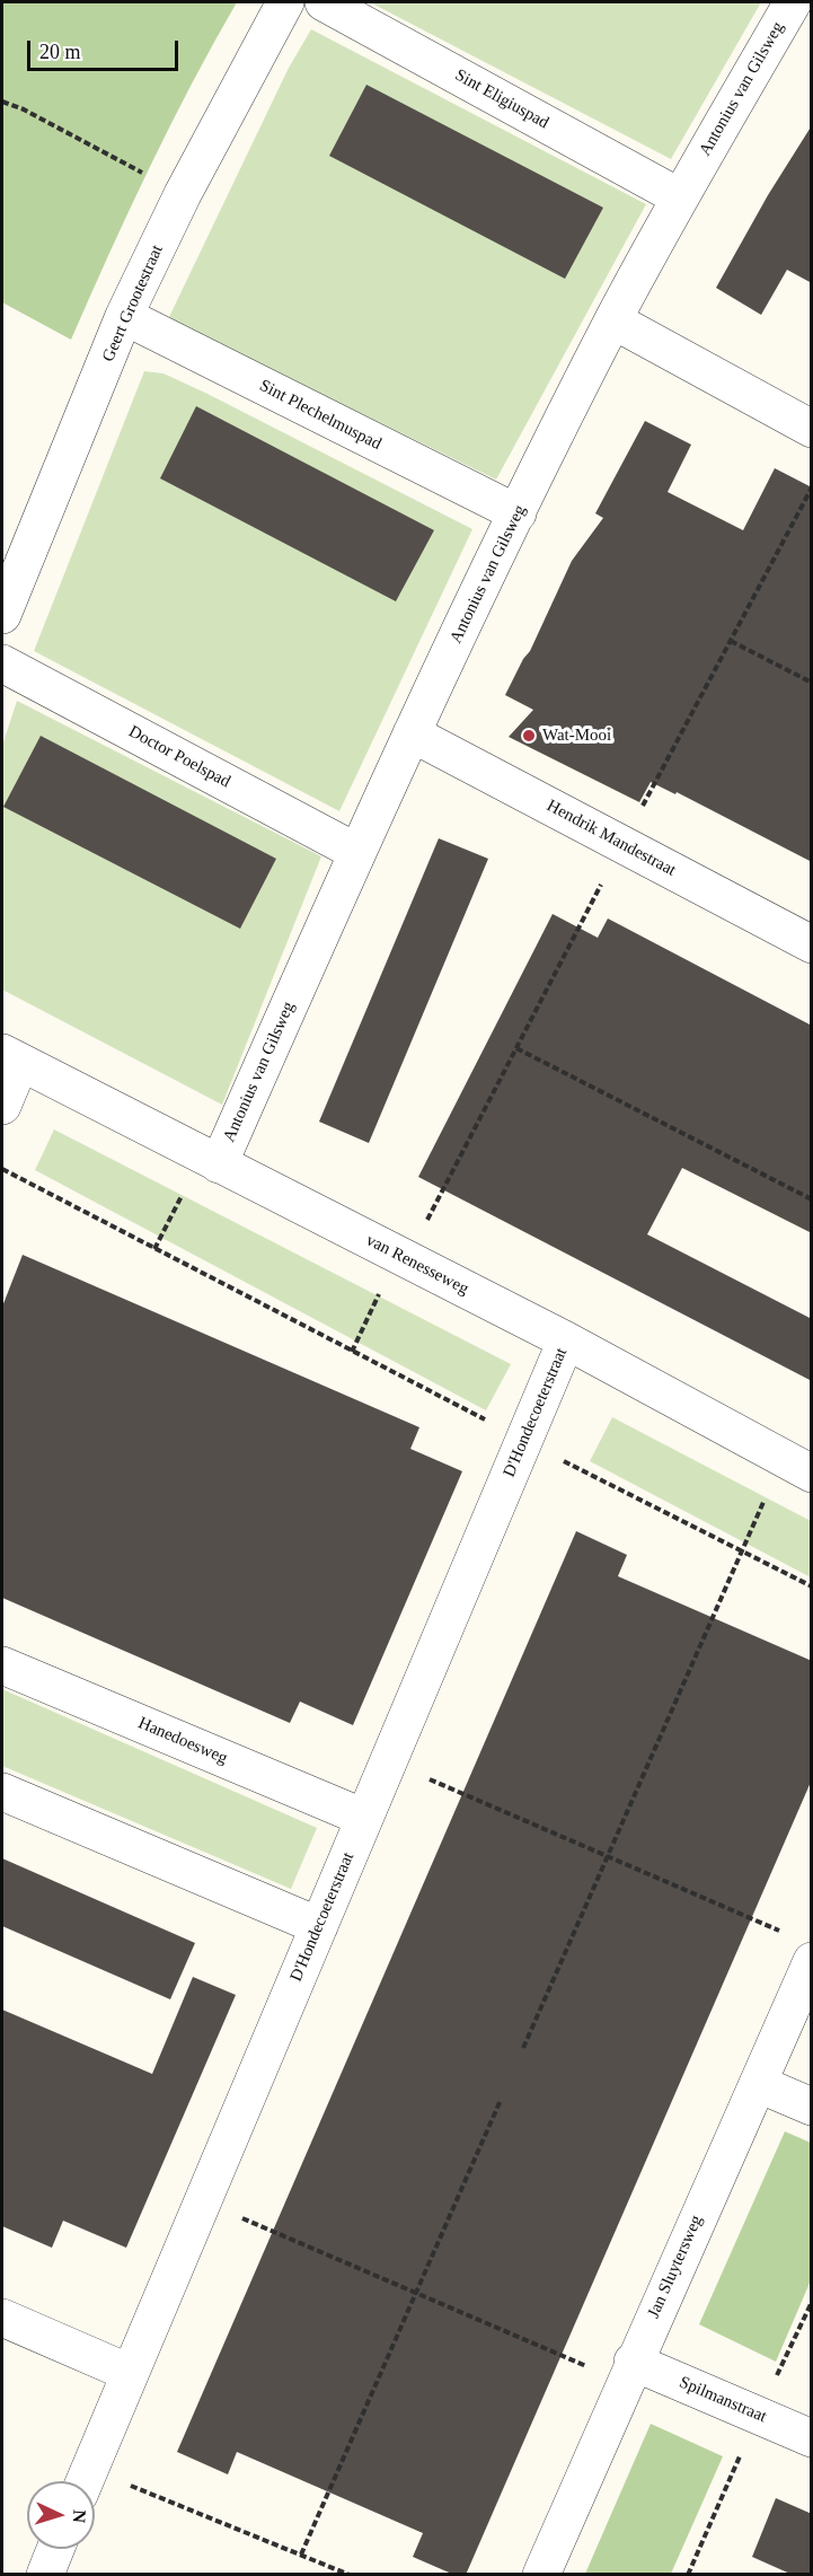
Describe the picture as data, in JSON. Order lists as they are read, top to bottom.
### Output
{
  "streets": {
    "street": [
      "Antonius van Gilsweg",
      "Sint Eligiuspad",
      "Geert Grootestraat",
      "Sint Plechelmuspad",
      "Doctor Poelspad",
      "Hendrik Mandestraat",
      "van Renesseweg",
      "D'Hondecoeterstraat",
      "Hanedoesweg",
      "Jan Sluytersweg",
      "Spilmanstraat"
    ]
  },
  "crossings": [
    ["Antonius van Gilsweg", "Sint Eligiuspad"],
    ["Antonius van Gilsweg", "Sint Plechelmuspad"],
    ["Antonius van Gilsweg", "Doctor Poelspad"],
    ["Antonius van Gilsweg", "Hendrik Mandestraat"],
    ["Antonius van Gilsweg", "van Renesseweg"],
    ["Geert Grootestraat", "Sint Plechelmuspad"],
    ["van Renesseweg", "D'Hondecoeterstraat"],
    ["D'Hondecoeterstraat", "Hanedoesweg"],
    ["Jan Sluytersweg", "Spilmanstraat"]
  ],
  "places": ["Wat-Mooi"],
  "scale_bar": "20 m",
  "north": "right"
}
